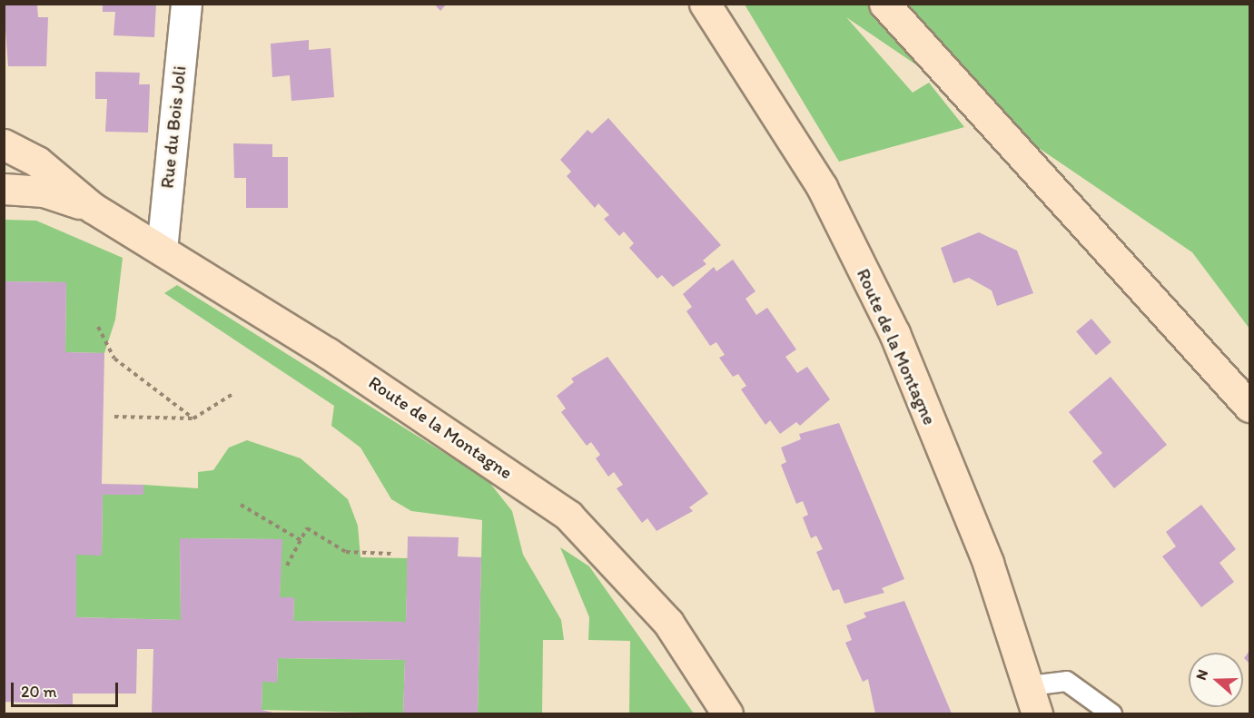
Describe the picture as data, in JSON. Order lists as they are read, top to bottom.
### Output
{
  "streets": {
    "main road": ["Route de la Montagne"],
    "street": ["Rue du Bois Joli"]
  },
  "crossings": [
    ["Rue du Bois Joli", "Route de la Montagne"]
  ],
  "scale_bar": "20 m",
  "north": "left"
}
